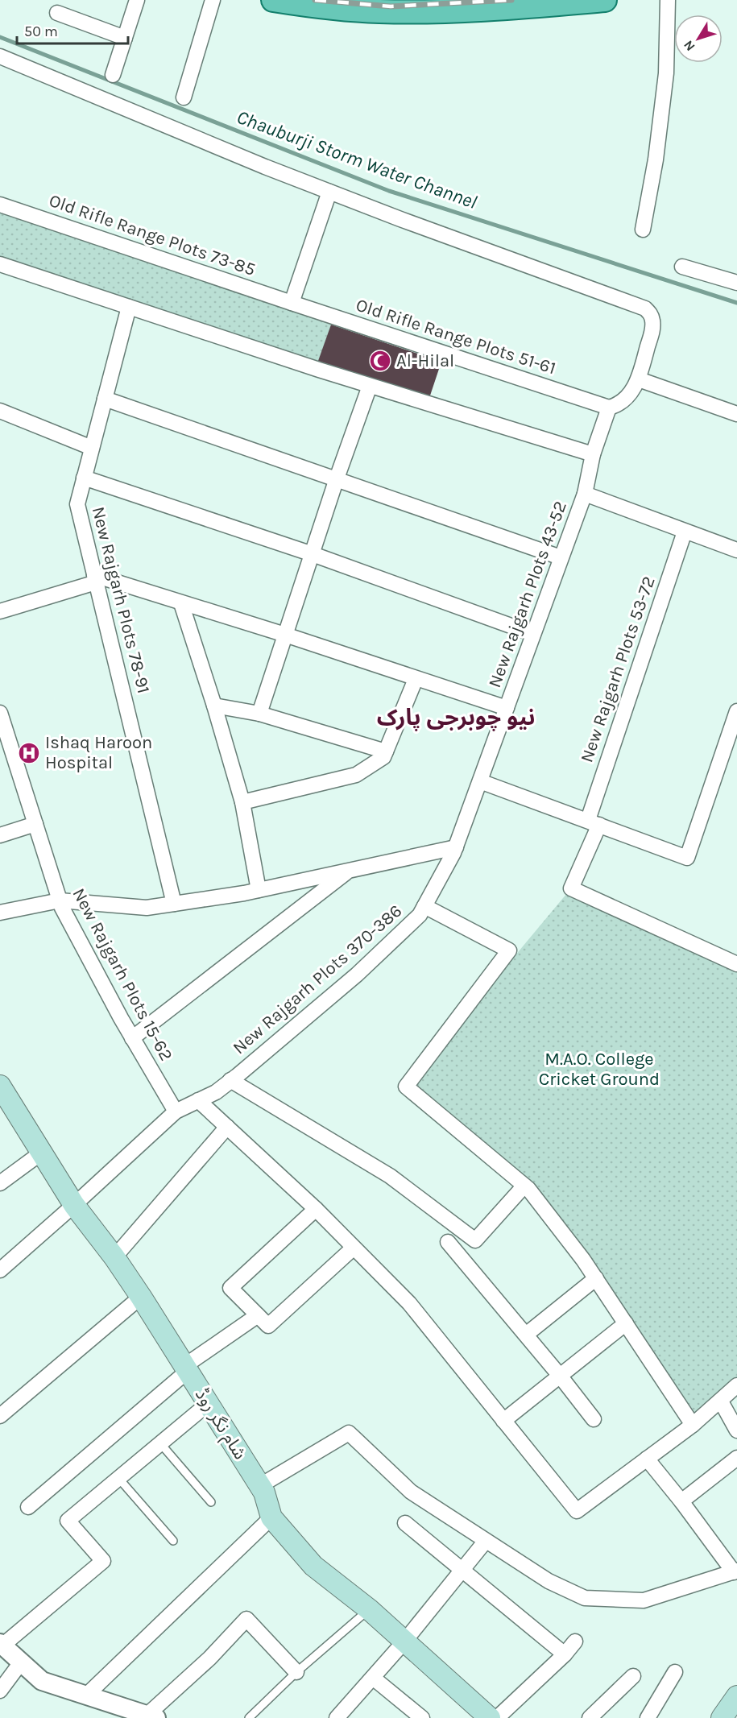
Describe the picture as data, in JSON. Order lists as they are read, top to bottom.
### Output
{
  "streets": {
    "main road": ["شام نگر روڈ"],
    "street": [
      "Old Rifle Range Plots 73-85",
      "Old Rifle Range Plots 51-61",
      "New Rajgarh Plots 43-52",
      "New Rajgarh Plots 78-91",
      "New Rajgarh Plots 53-72",
      "New Rajgarh Plots 15-62",
      "New Rajgarh Plots 370-386"
    ]
  },
  "crossings": [
    ["Old Rifle Range Plots 73-85", "Old Rifle Range Plots 51-61"],
    ["Old Rifle Range Plots 51-61", "New Rajgarh Plots 43-52"],
    ["New Rajgarh Plots 43-52", "New Rajgarh Plots 370-386"],
    ["New Rajgarh Plots 15-62", "New Rajgarh Plots 370-386"],
    ["New Rajgarh Plots 370-386", "شام نگر روڈ"]
  ],
  "districts": ["نیو چوبرجی پارک"],
  "water": ["Chauburji Storm Water Channel"],
  "parks": ["M.A.O. College Cricket Ground"],
  "places": {
    "mosque": ["Al-Hilal"],
    "hospital": ["Ishaq Haroon Hospital"]
  },
  "scale_bar": "50 m",
  "north": "bottom left"
}
